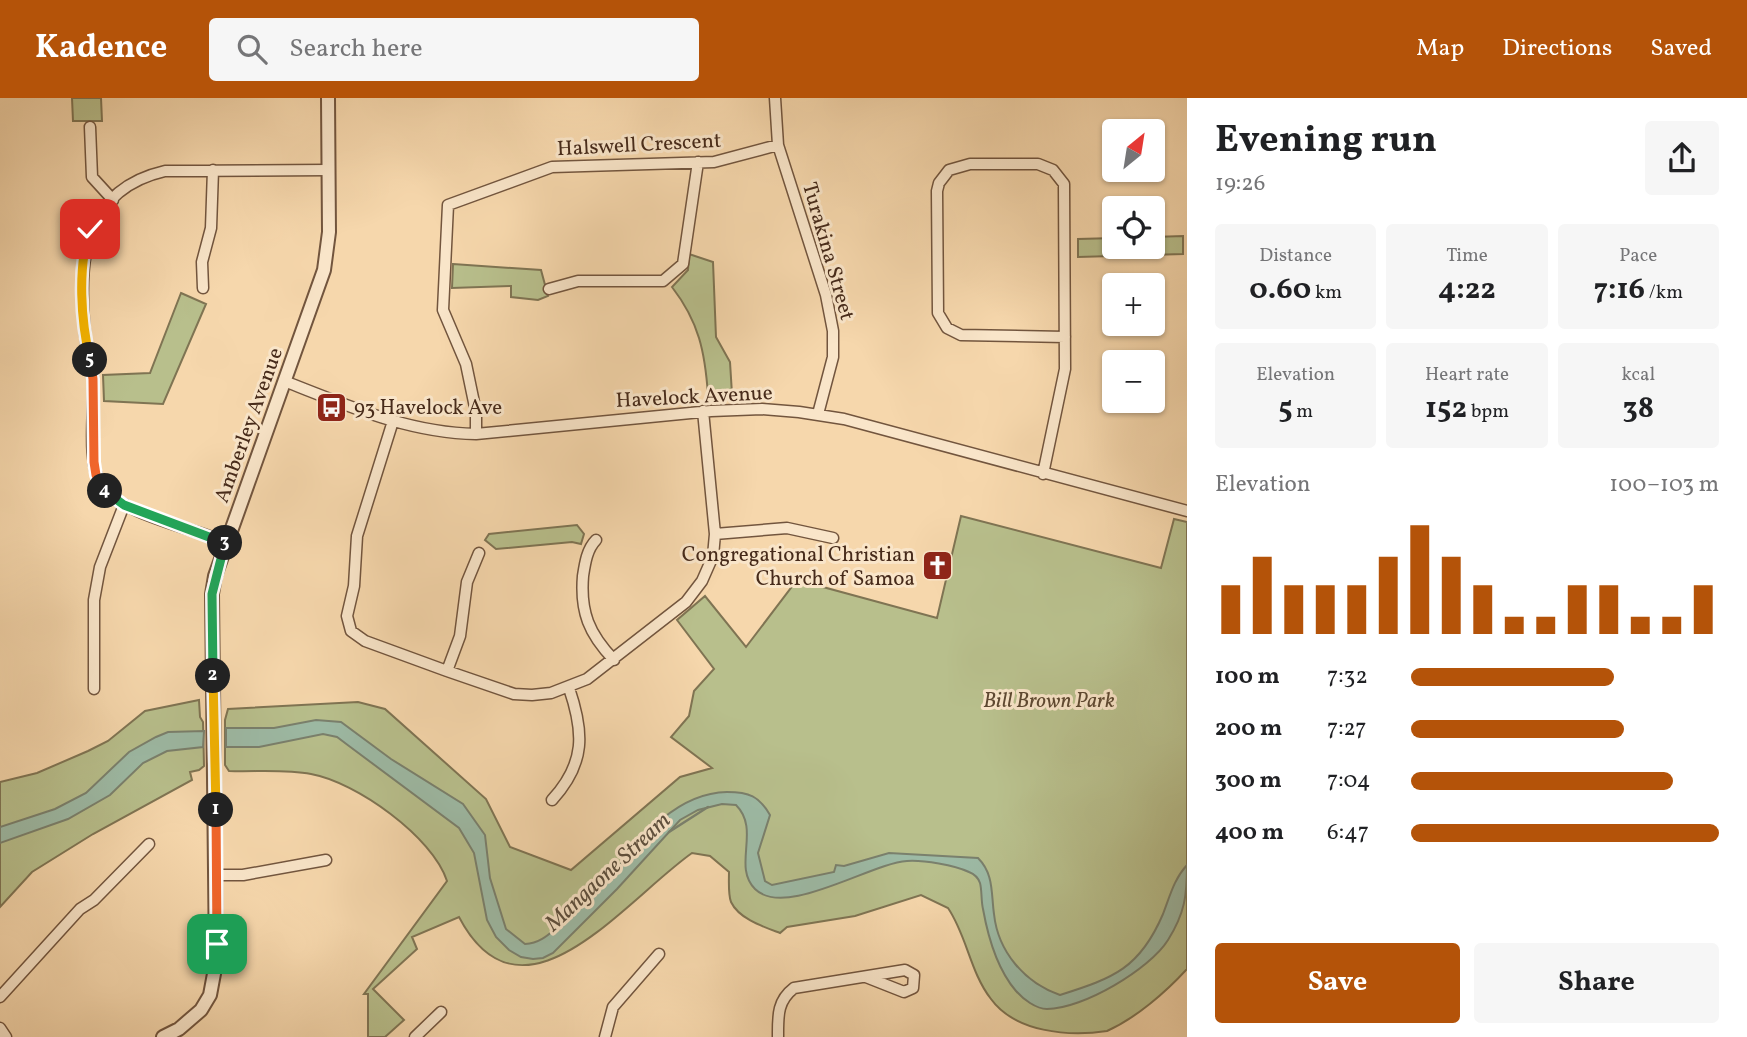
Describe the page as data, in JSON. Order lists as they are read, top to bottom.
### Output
{
  "streets": {
    "street": [
      "Halswell Crescent",
      "Turakina Street",
      "Havelock Avenue",
      "Amberley Avenue"
    ]
  },
  "crossings": [
    ["Halswell Crescent", "Turakina Street"],
    ["Halswell Crescent", "Havelock Avenue"],
    ["Turakina Street", "Havelock Avenue"],
    ["Havelock Avenue", "Amberley Avenue"]
  ],
  "water": ["Mangaone Stream"],
  "parks": ["Bill Brown Park"],
  "places": {
    "bus stop": ["93 Havelock Ave"],
    "church": ["Congregational Christian Church of Samoa"]
  },
  "north": "top right",
  "page": {
    "header": "Kadence",
    "search": "Search here",
    "nav": ["Map", "Directions", "Saved"],
    "heading": ["Evening run", "19:26"],
    "map_buttons": ["+", "−"],
    "stats": [
      ["Distance", "0.60 km"],
      ["Time", "4:22"],
      ["Pace", "7:16 /km"],
      ["Elevation", "5 m"],
      ["Heart rate", "152 bpm"],
      ["kcal", "38"]
    ],
    "pins": [
      "5",
      "4",
      "3",
      "2",
      "1"
    ],
    "chart": ["Elevation", "100–103 m"],
    "list": [
      {
        "name": "100 m",
        "note": "7:32"
      },
      {
        "name": "200 m",
        "note": "7:27"
      },
      {
        "name": "300 m",
        "note": "7:04"
      },
      {
        "name": "400 m",
        "note": "6:47"
      }
    ],
    "buttons": ["Save", "Share"]
  }
}
